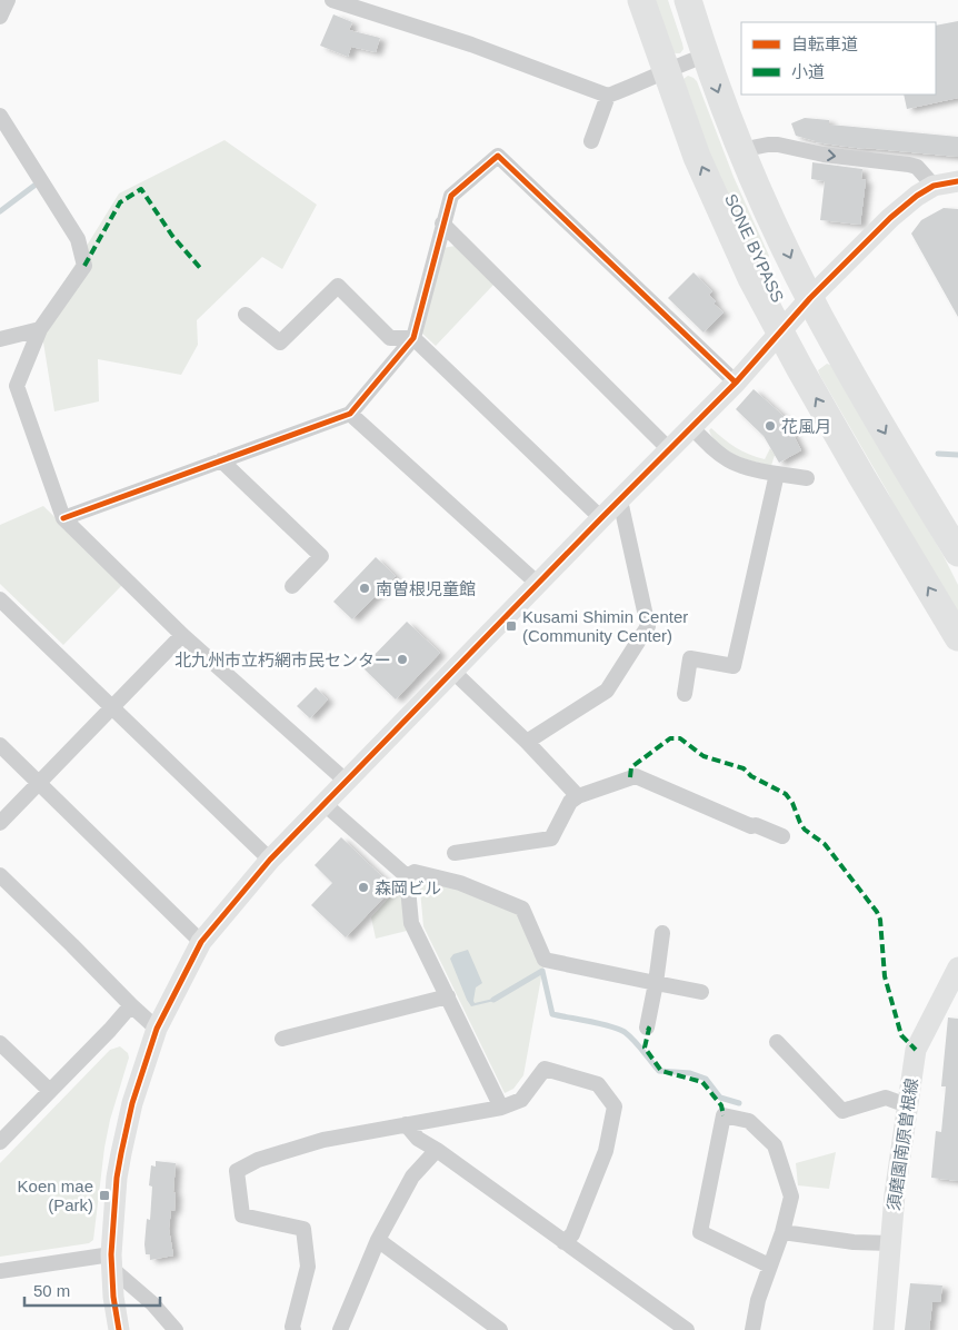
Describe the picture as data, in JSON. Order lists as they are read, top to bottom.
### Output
{
  "streets": {
    "highway": ["SONE BYPASS"],
    "street": ["須磨園南原曽根線"]
  },
  "places": {
    "other": [
      "花風月",
      "南曽根児童館",
      "北九州市立朽網市民センター",
      "森岡ビル"
    ],
    "transit": ["Kusami Shimin Center (Community Center)", "Koen mae (Park)"]
  },
  "legend": ["自転車道", "小道"],
  "scale_bar": "50 m"
}
